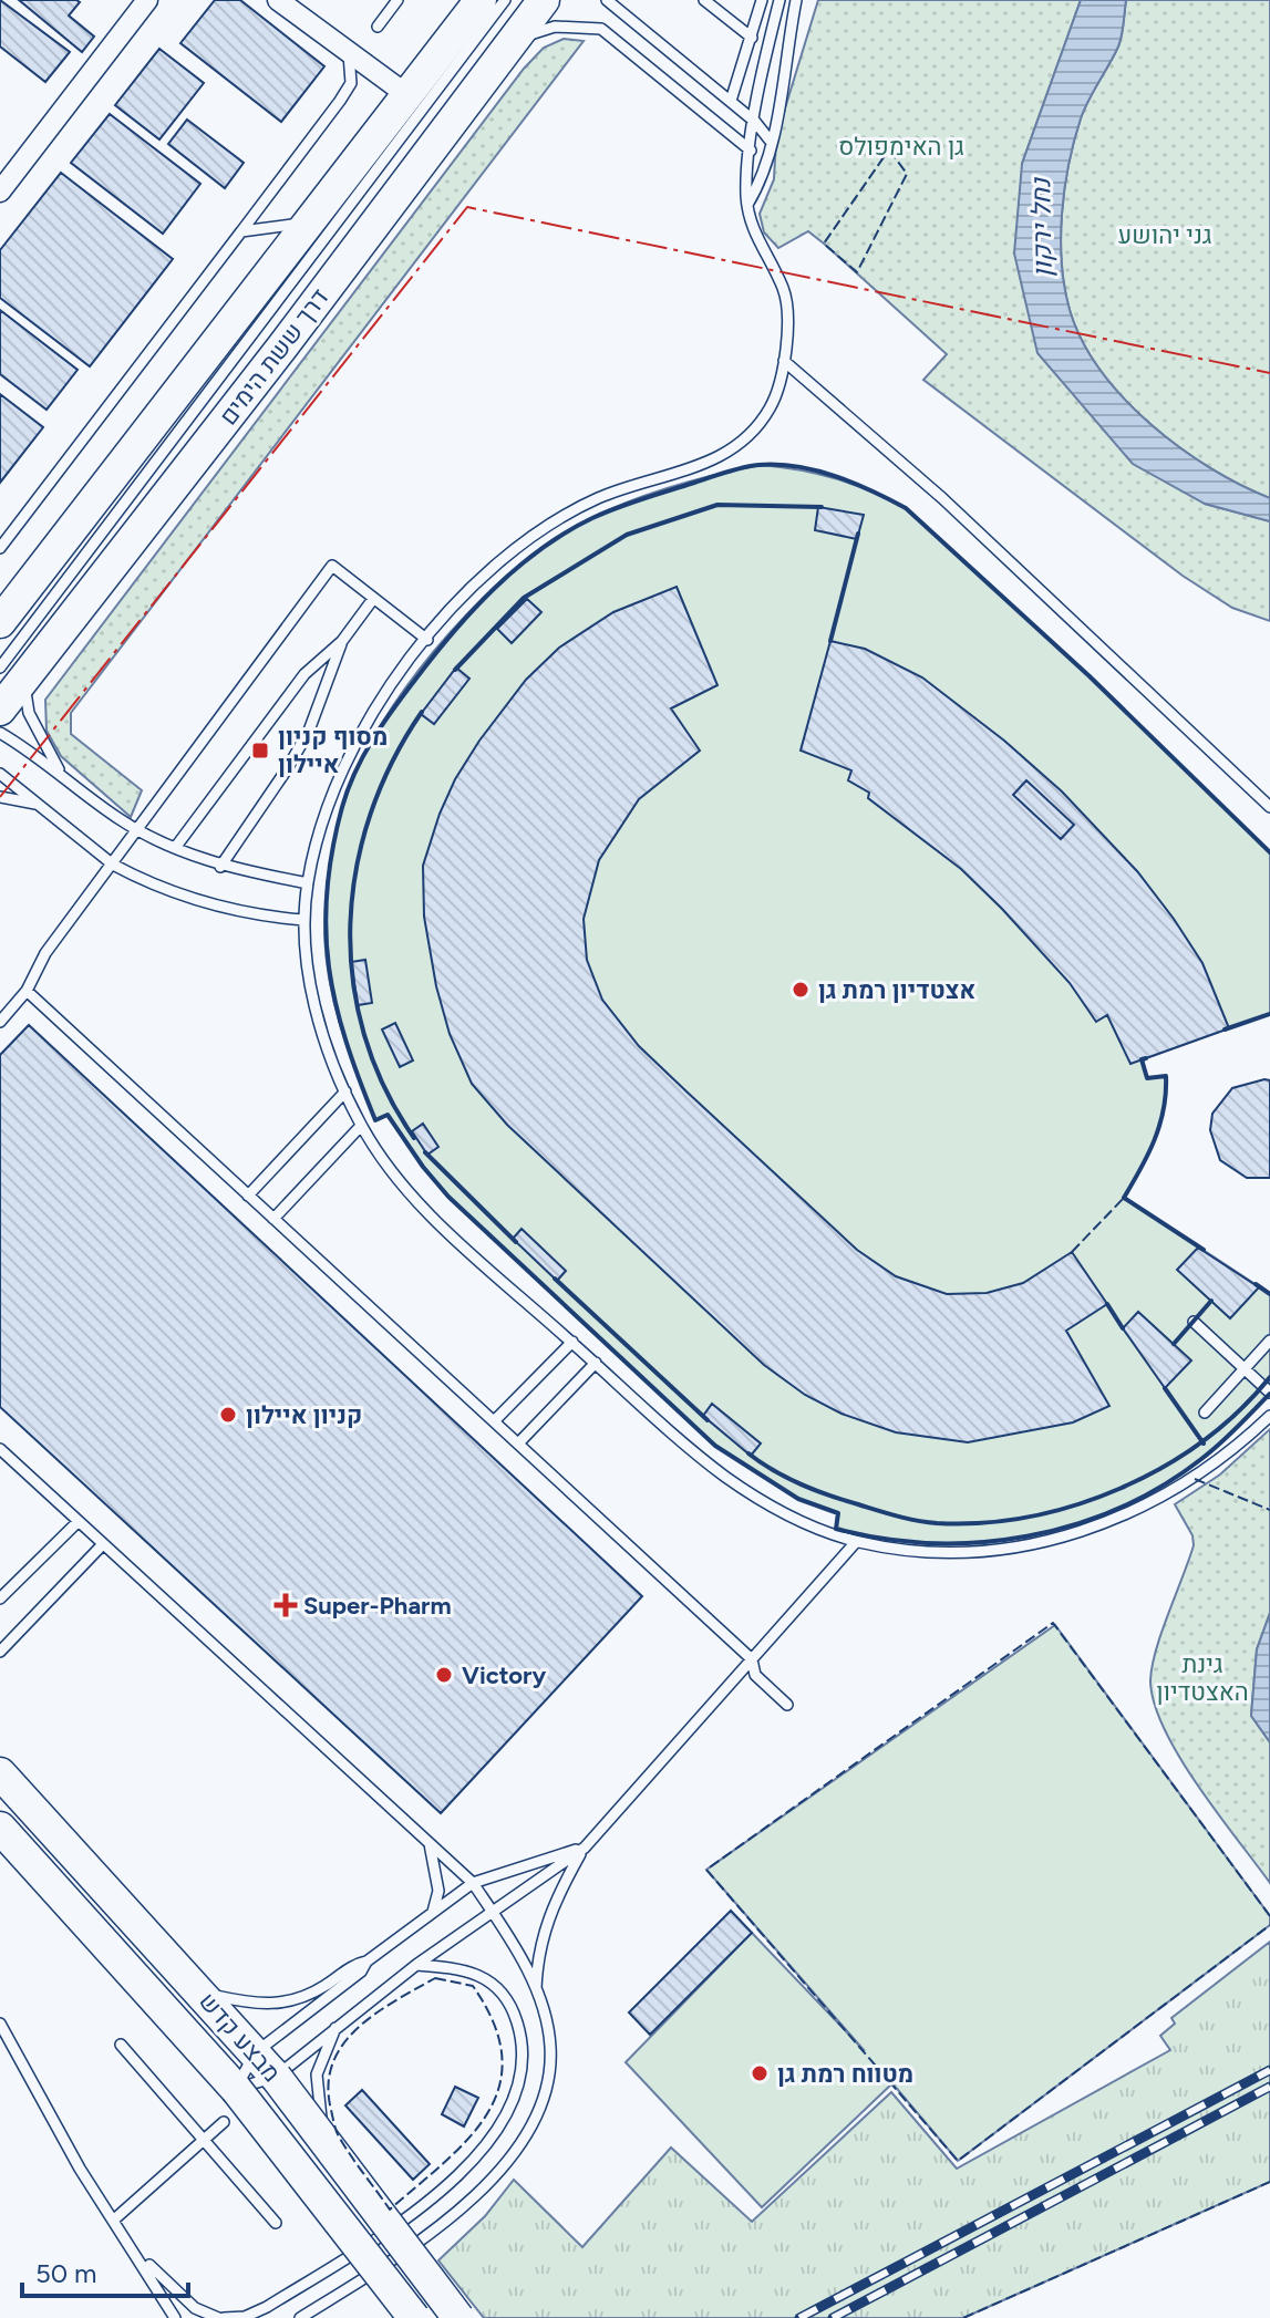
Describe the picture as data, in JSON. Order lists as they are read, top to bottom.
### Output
{
  "streets": {
    "main road": ["דרך ששת הימים", "מבצע קדש"]
  },
  "water": ["נחל ירקון"],
  "parks": ["גן האימפולס", "גני יהושע", "גינת האצטדיון"],
  "places": {
    "transit": ["מסוף קניון איילון"],
    "other": [
      "אצטדיון רמת גן",
      "קניון איילון",
      "Victory",
      "מטווח רמת גן"
    ],
    "health": ["Super-Pharm"]
  },
  "scale_bar": "50 m"
}
